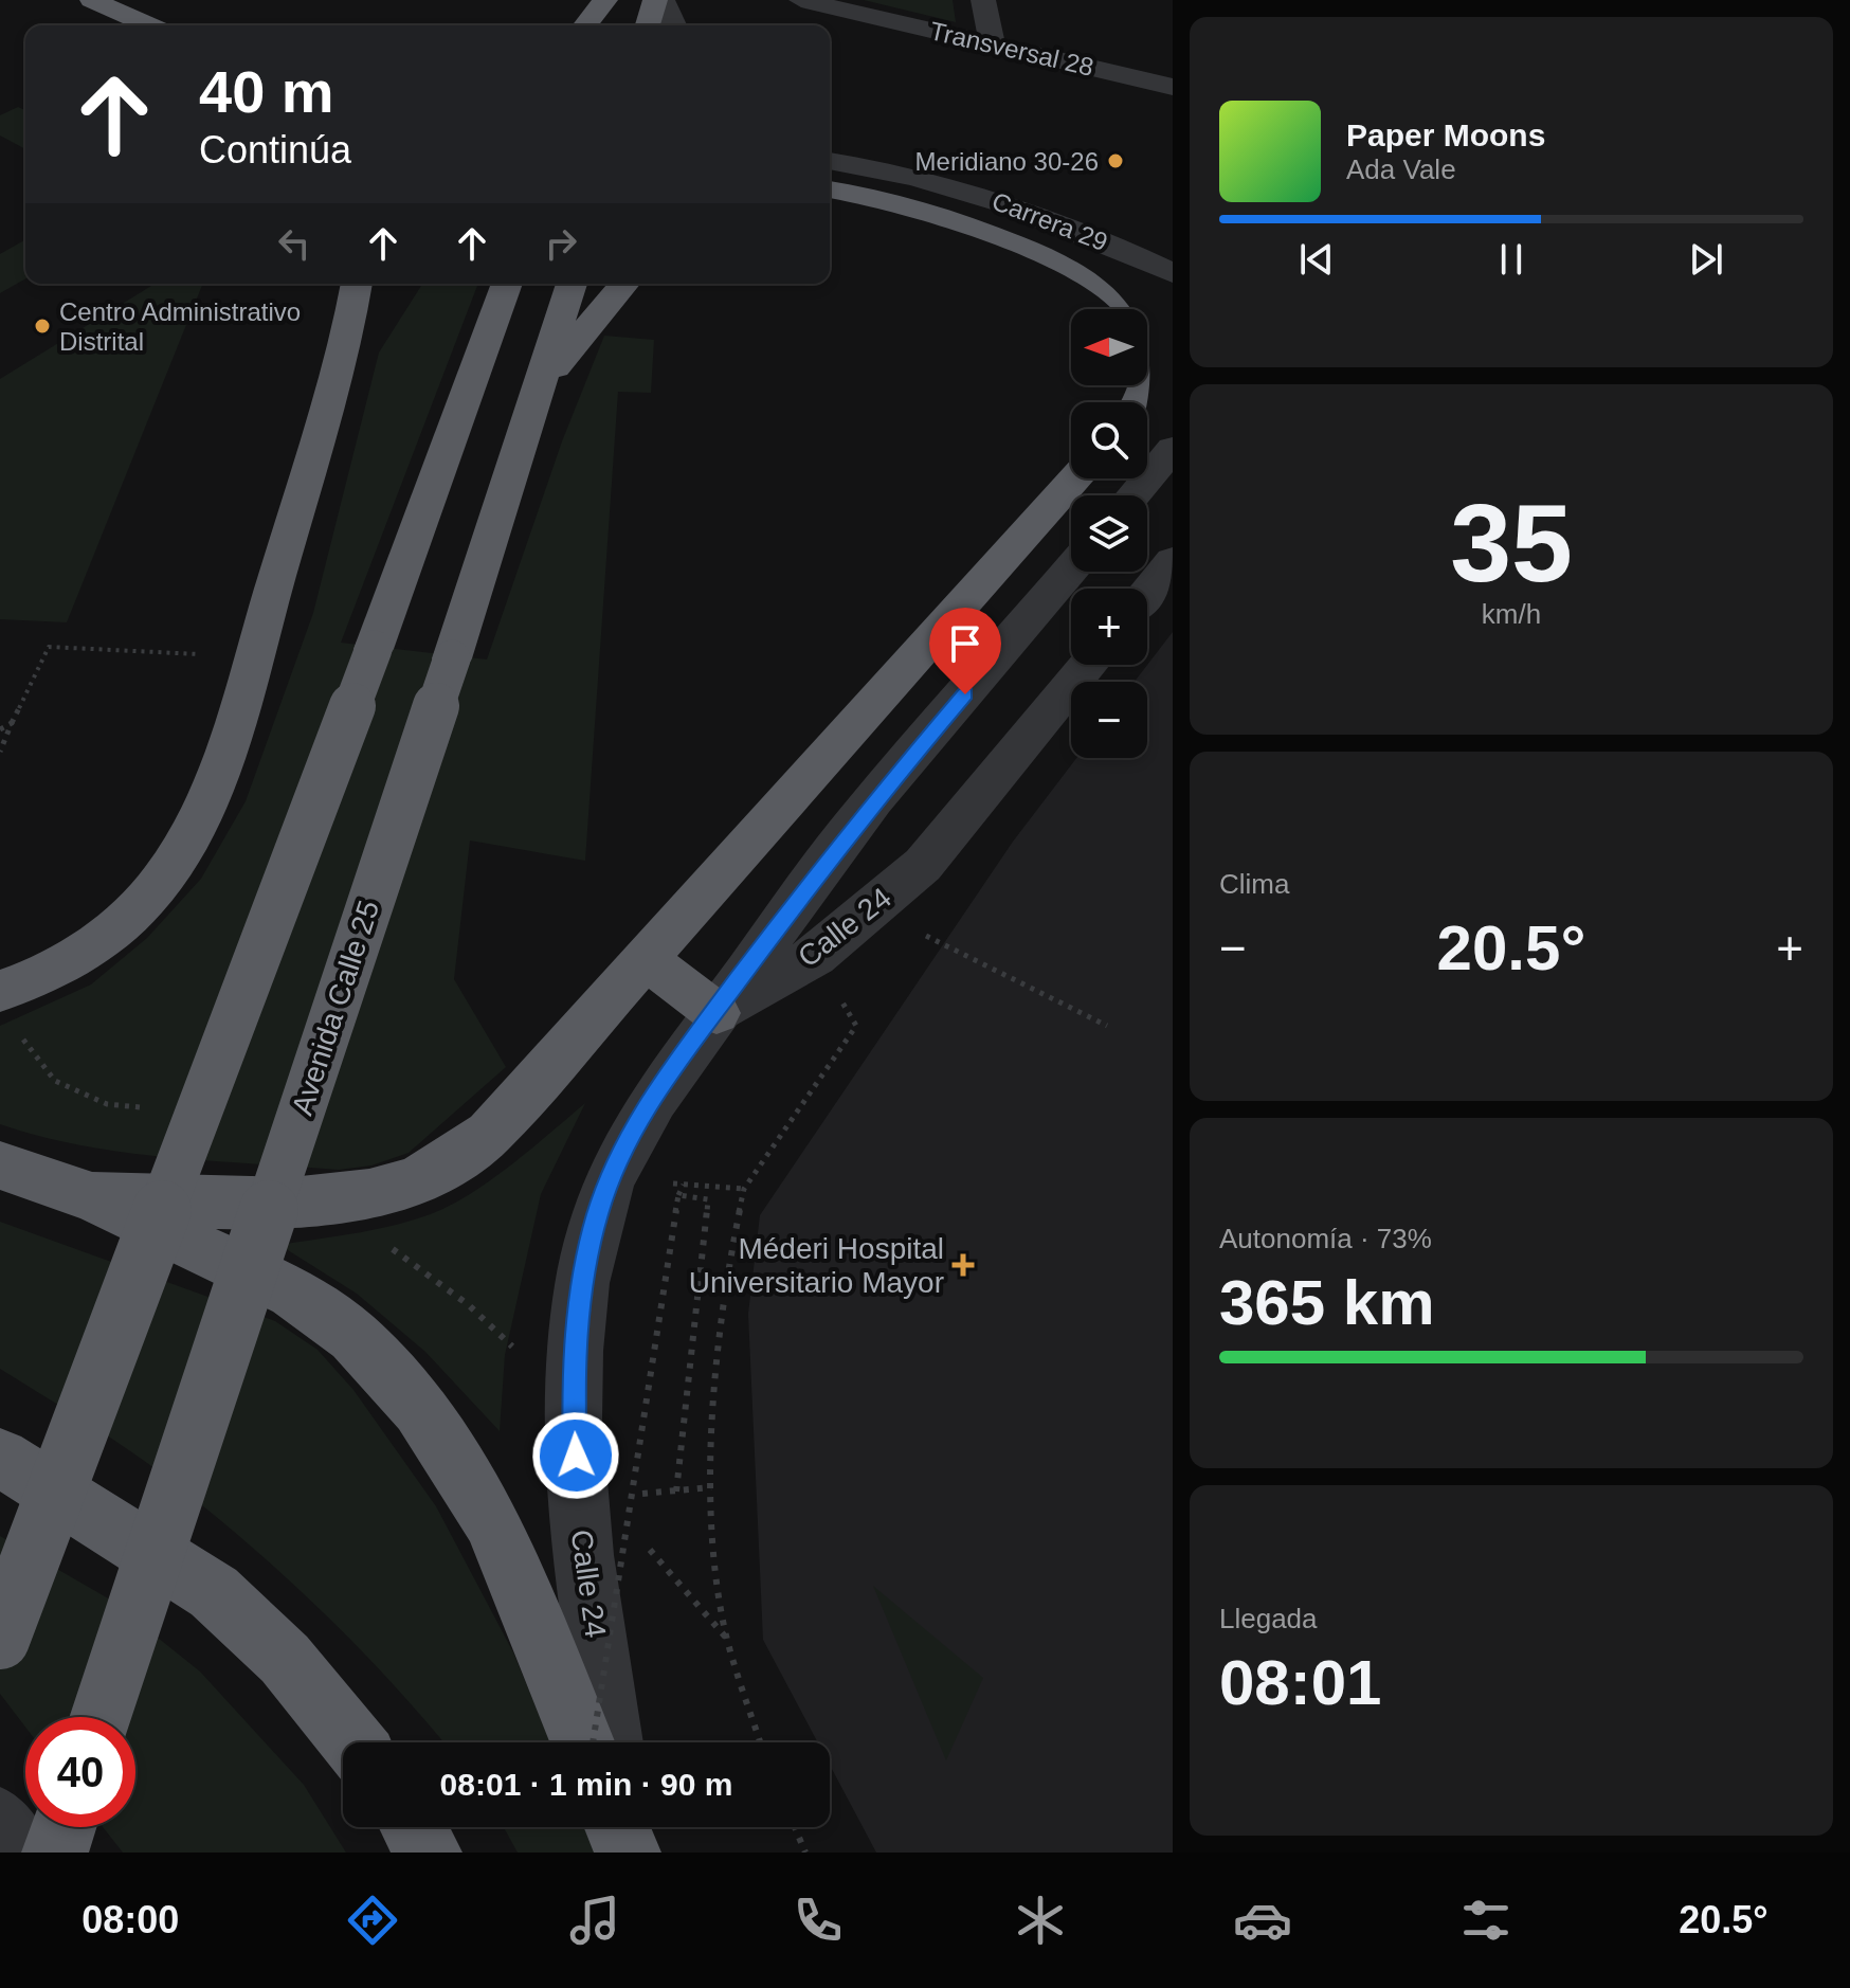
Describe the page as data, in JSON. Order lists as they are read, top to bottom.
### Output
{
  "streets": {
    "highway": ["Avenida Calle 25"],
    "street": ["Transversal 28", "Carrera 29", "Calle 24"]
  },
  "places": {
    "other": ["Meridiano 30-26", "Centro Administrativo Distrital"],
    "health": ["Méderi Hospital Universitario Mayor"]
  },
  "north": "left",
  "page": {
    "turn": ["40 m", "Continúa"],
    "song": ["Paper Moons", "Ada Vale"],
    "map_buttons": ["+", "−"],
    "tile": [
      ["35", "km/h"],
      "Clima",
      ["Autonomía · 73%", "365 km"],
      ["Llegada", "08:01"]
    ],
    "heat": ["−", "20.5°", "+"],
    "limit": "40",
    "trip": "08:01 · 1 min · 90 m",
    "tabs": ["08:00", "20.5°"]
  }
}
